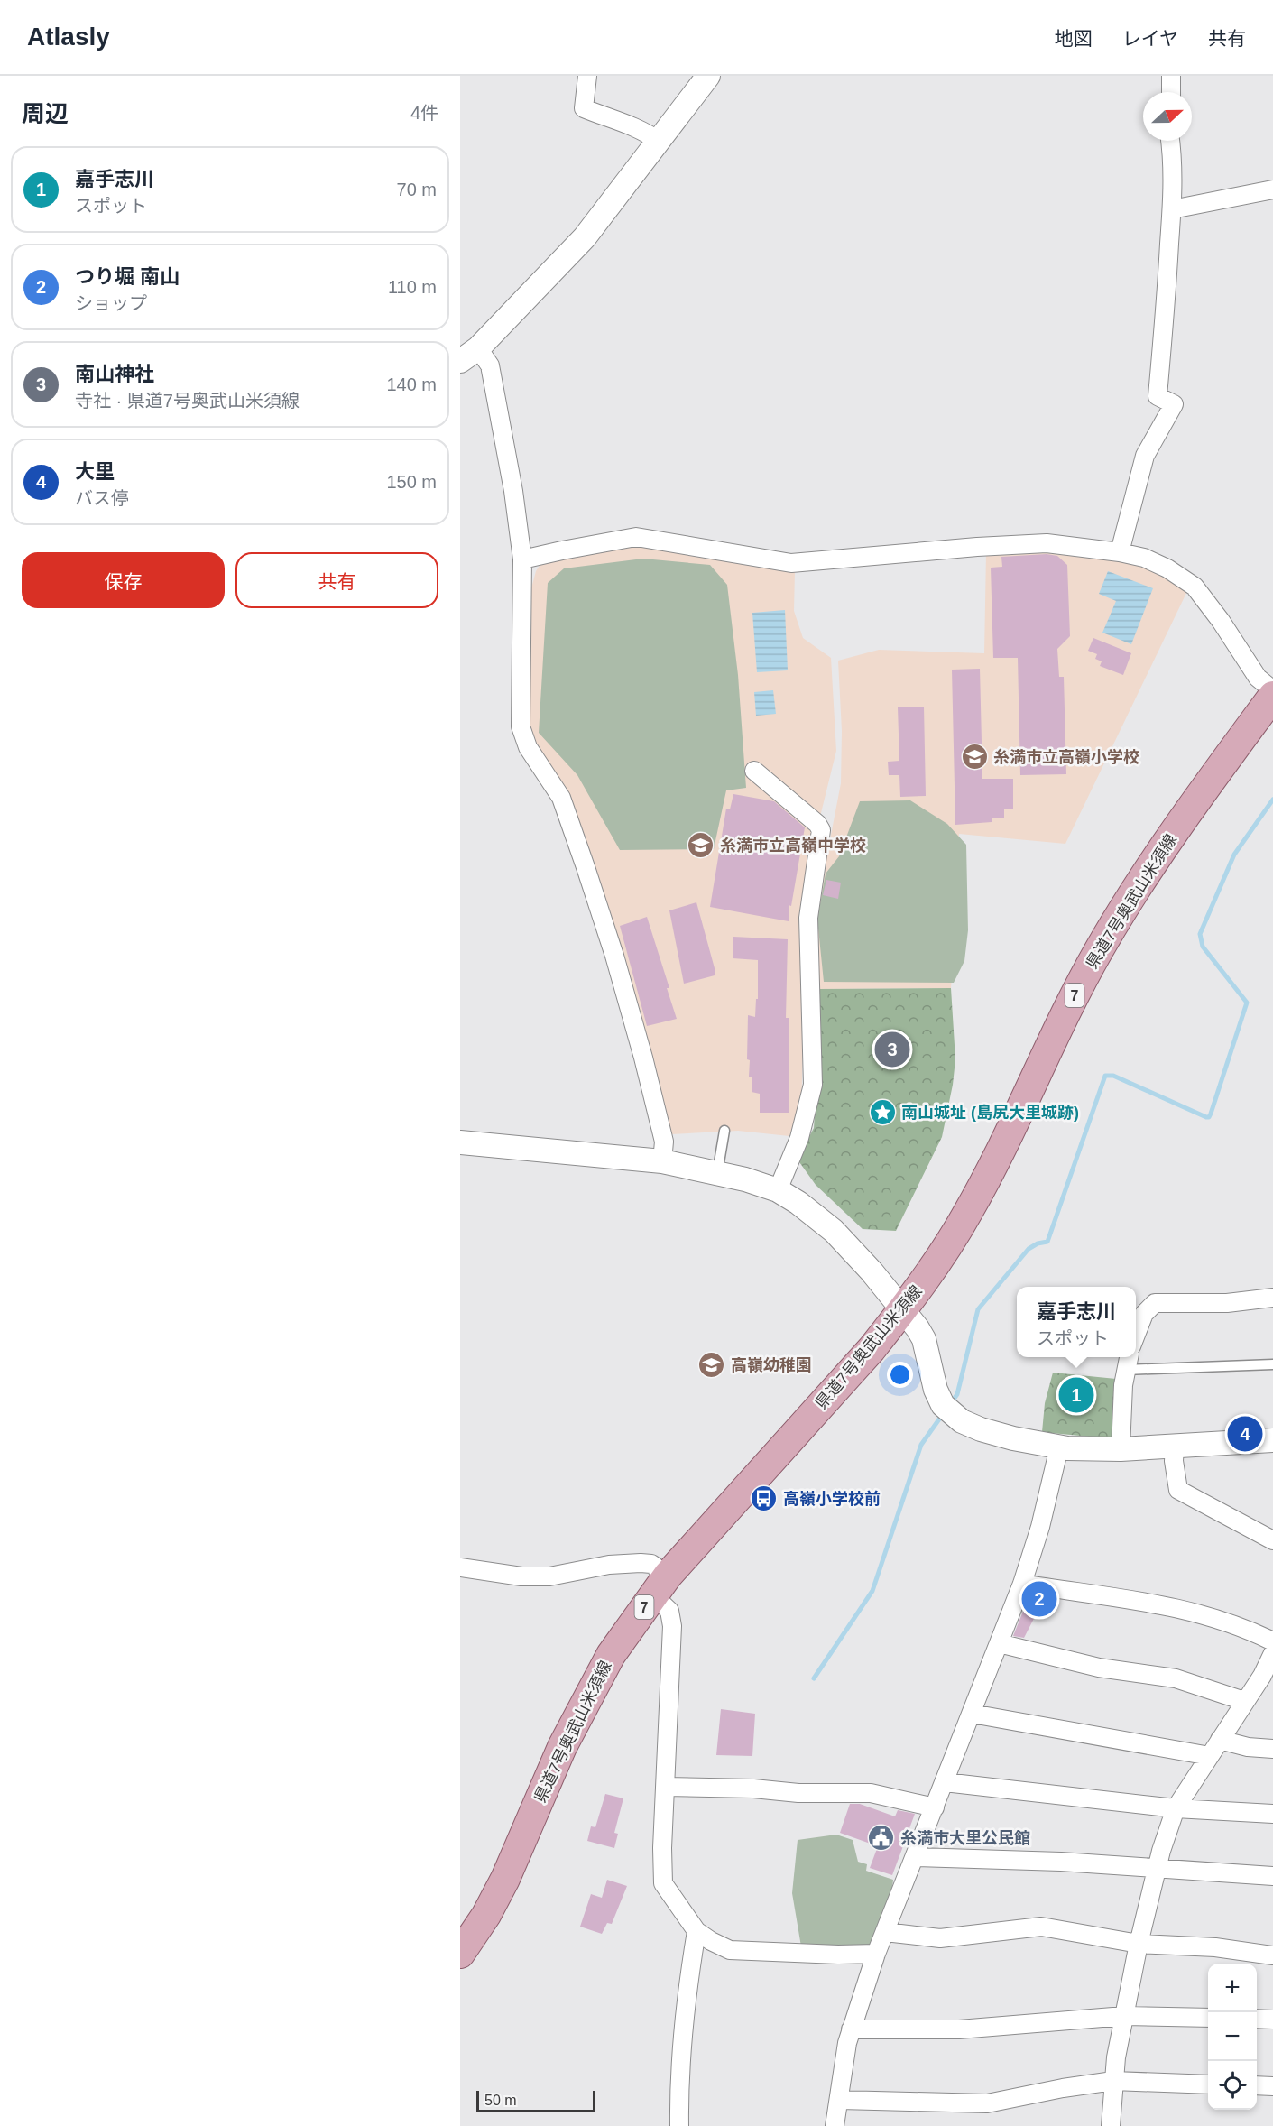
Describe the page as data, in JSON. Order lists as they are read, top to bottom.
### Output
{
  "streets": {
    "main road": ["県道7号奥武山米須線", "7"]
  },
  "places": {
    "school or university": ["糸満市立高嶺小学校", "糸満市立高嶺中学校", "高嶺幼稚園"],
    "place": ["南山城址 (島尻大里城跡)"],
    "bus stop": ["高嶺小学校前"],
    "public building": ["糸満市大里公民館"]
  },
  "scale_bar": "50 m",
  "north": "right",
  "page": {
    "header": "Atlasly",
    "nav": ["地図", "レイヤ", "共有"],
    "heading": ["周辺", "4件"],
    "list": [
      {
        "mark": "1",
        "name": "嘉手志川",
        "note": "スポット",
        "value": "70 m"
      },
      {
        "mark": "2",
        "name": "つり堀 南山",
        "note": "ショップ",
        "value": "110 m"
      },
      {
        "mark": "3",
        "name": "南山神社",
        "note": "寺社 · 県道7号奥武山米須線",
        "value": "140 m"
      },
      {
        "mark": "4",
        "name": "大里",
        "note": "バス停",
        "value": "150 m"
      }
    ],
    "buttons": ["保存", "共有"],
    "pins": [
      "3",
      "1",
      "4",
      "2"
    ],
    "popup": ["嘉手志川", "スポット"],
    "map_buttons": ["+", "−"],
    "scale": "50 m"
  }
}
